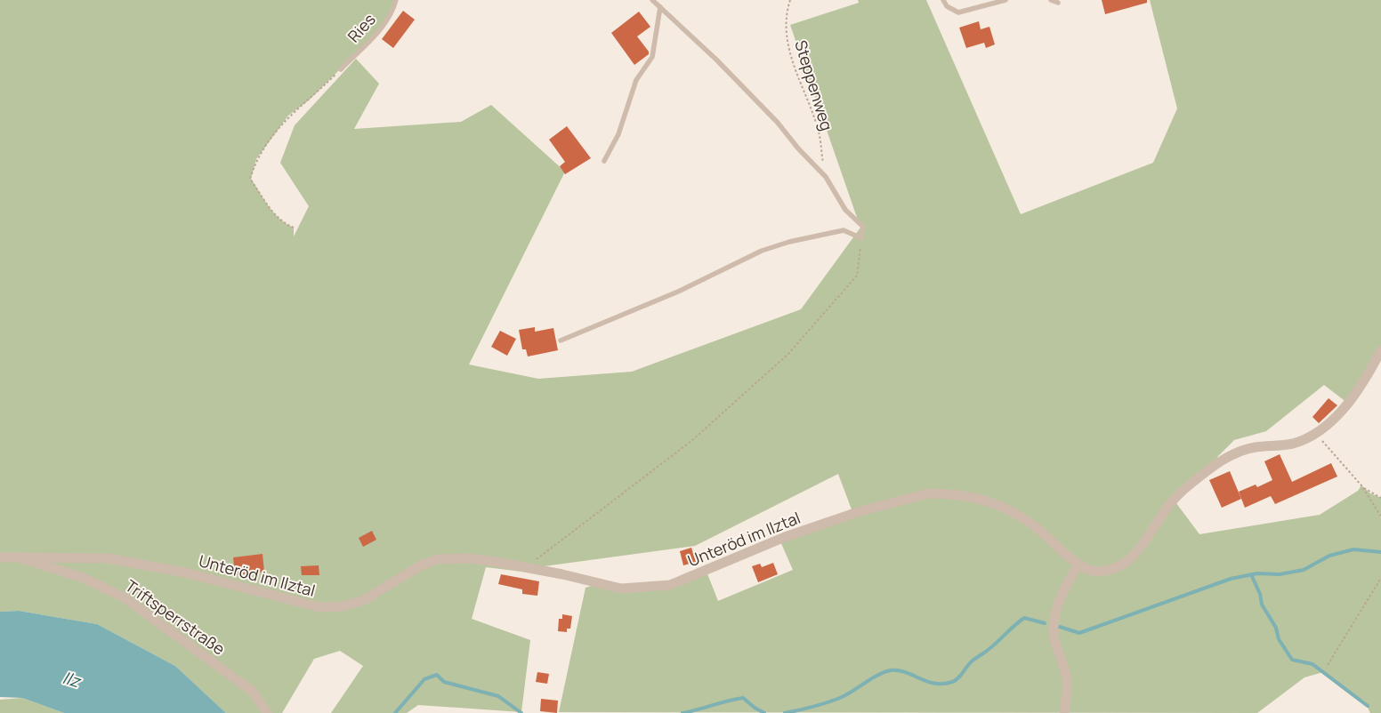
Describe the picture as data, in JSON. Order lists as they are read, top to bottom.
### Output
{
  "streets": {
    "street": ["Unteröd im Ilztal", "Triftsperrstraße"],
    "lane": ["Ries"],
    "path": ["Steppenweg"]
  },
  "crossings": [
    ["Unteröd im Ilztal", "Triftsperrstraße"]
  ],
  "water": ["Ilz"]
}
